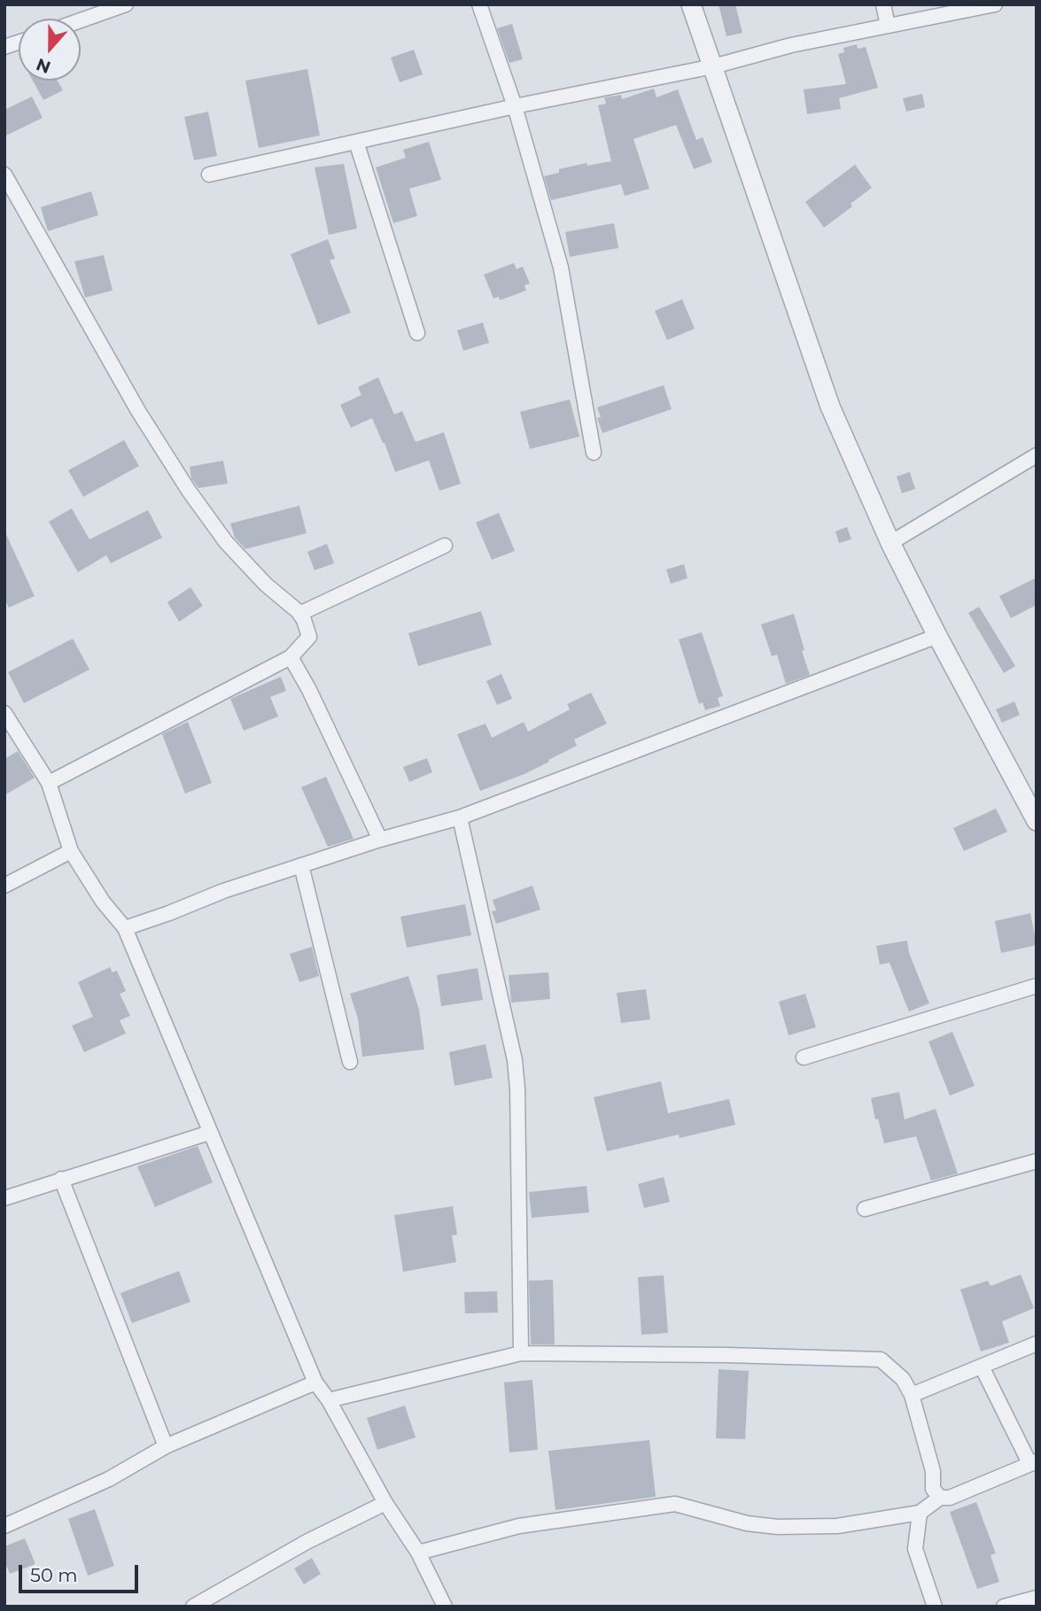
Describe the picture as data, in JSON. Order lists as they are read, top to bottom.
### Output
{
  "scale_bar": "50 m",
  "north": "bottom"
}
